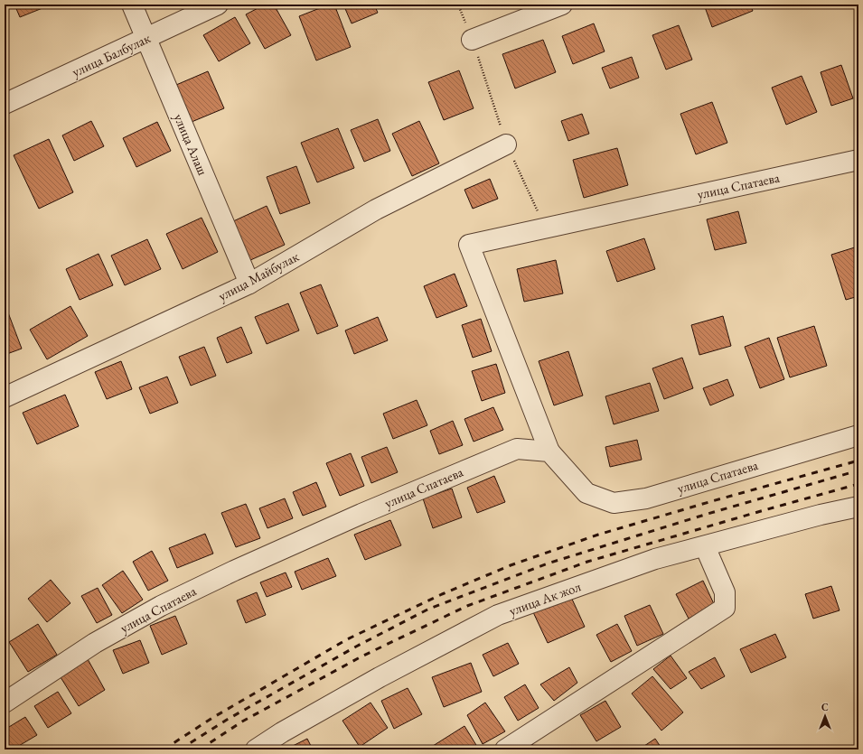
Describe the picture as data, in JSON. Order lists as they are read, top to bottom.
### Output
{
  "streets": {
    "street": [
      "улица Балбулак",
      "улица Алаш",
      "улица Спатаева",
      "улица Майбулак",
      "улица Ак жол"
    ]
  },
  "crossings": [
    ["улица Балбулак", "улица Алаш"],
    ["улица Алаш", "улица Майбулак"]
  ],
  "north": "top"
}
